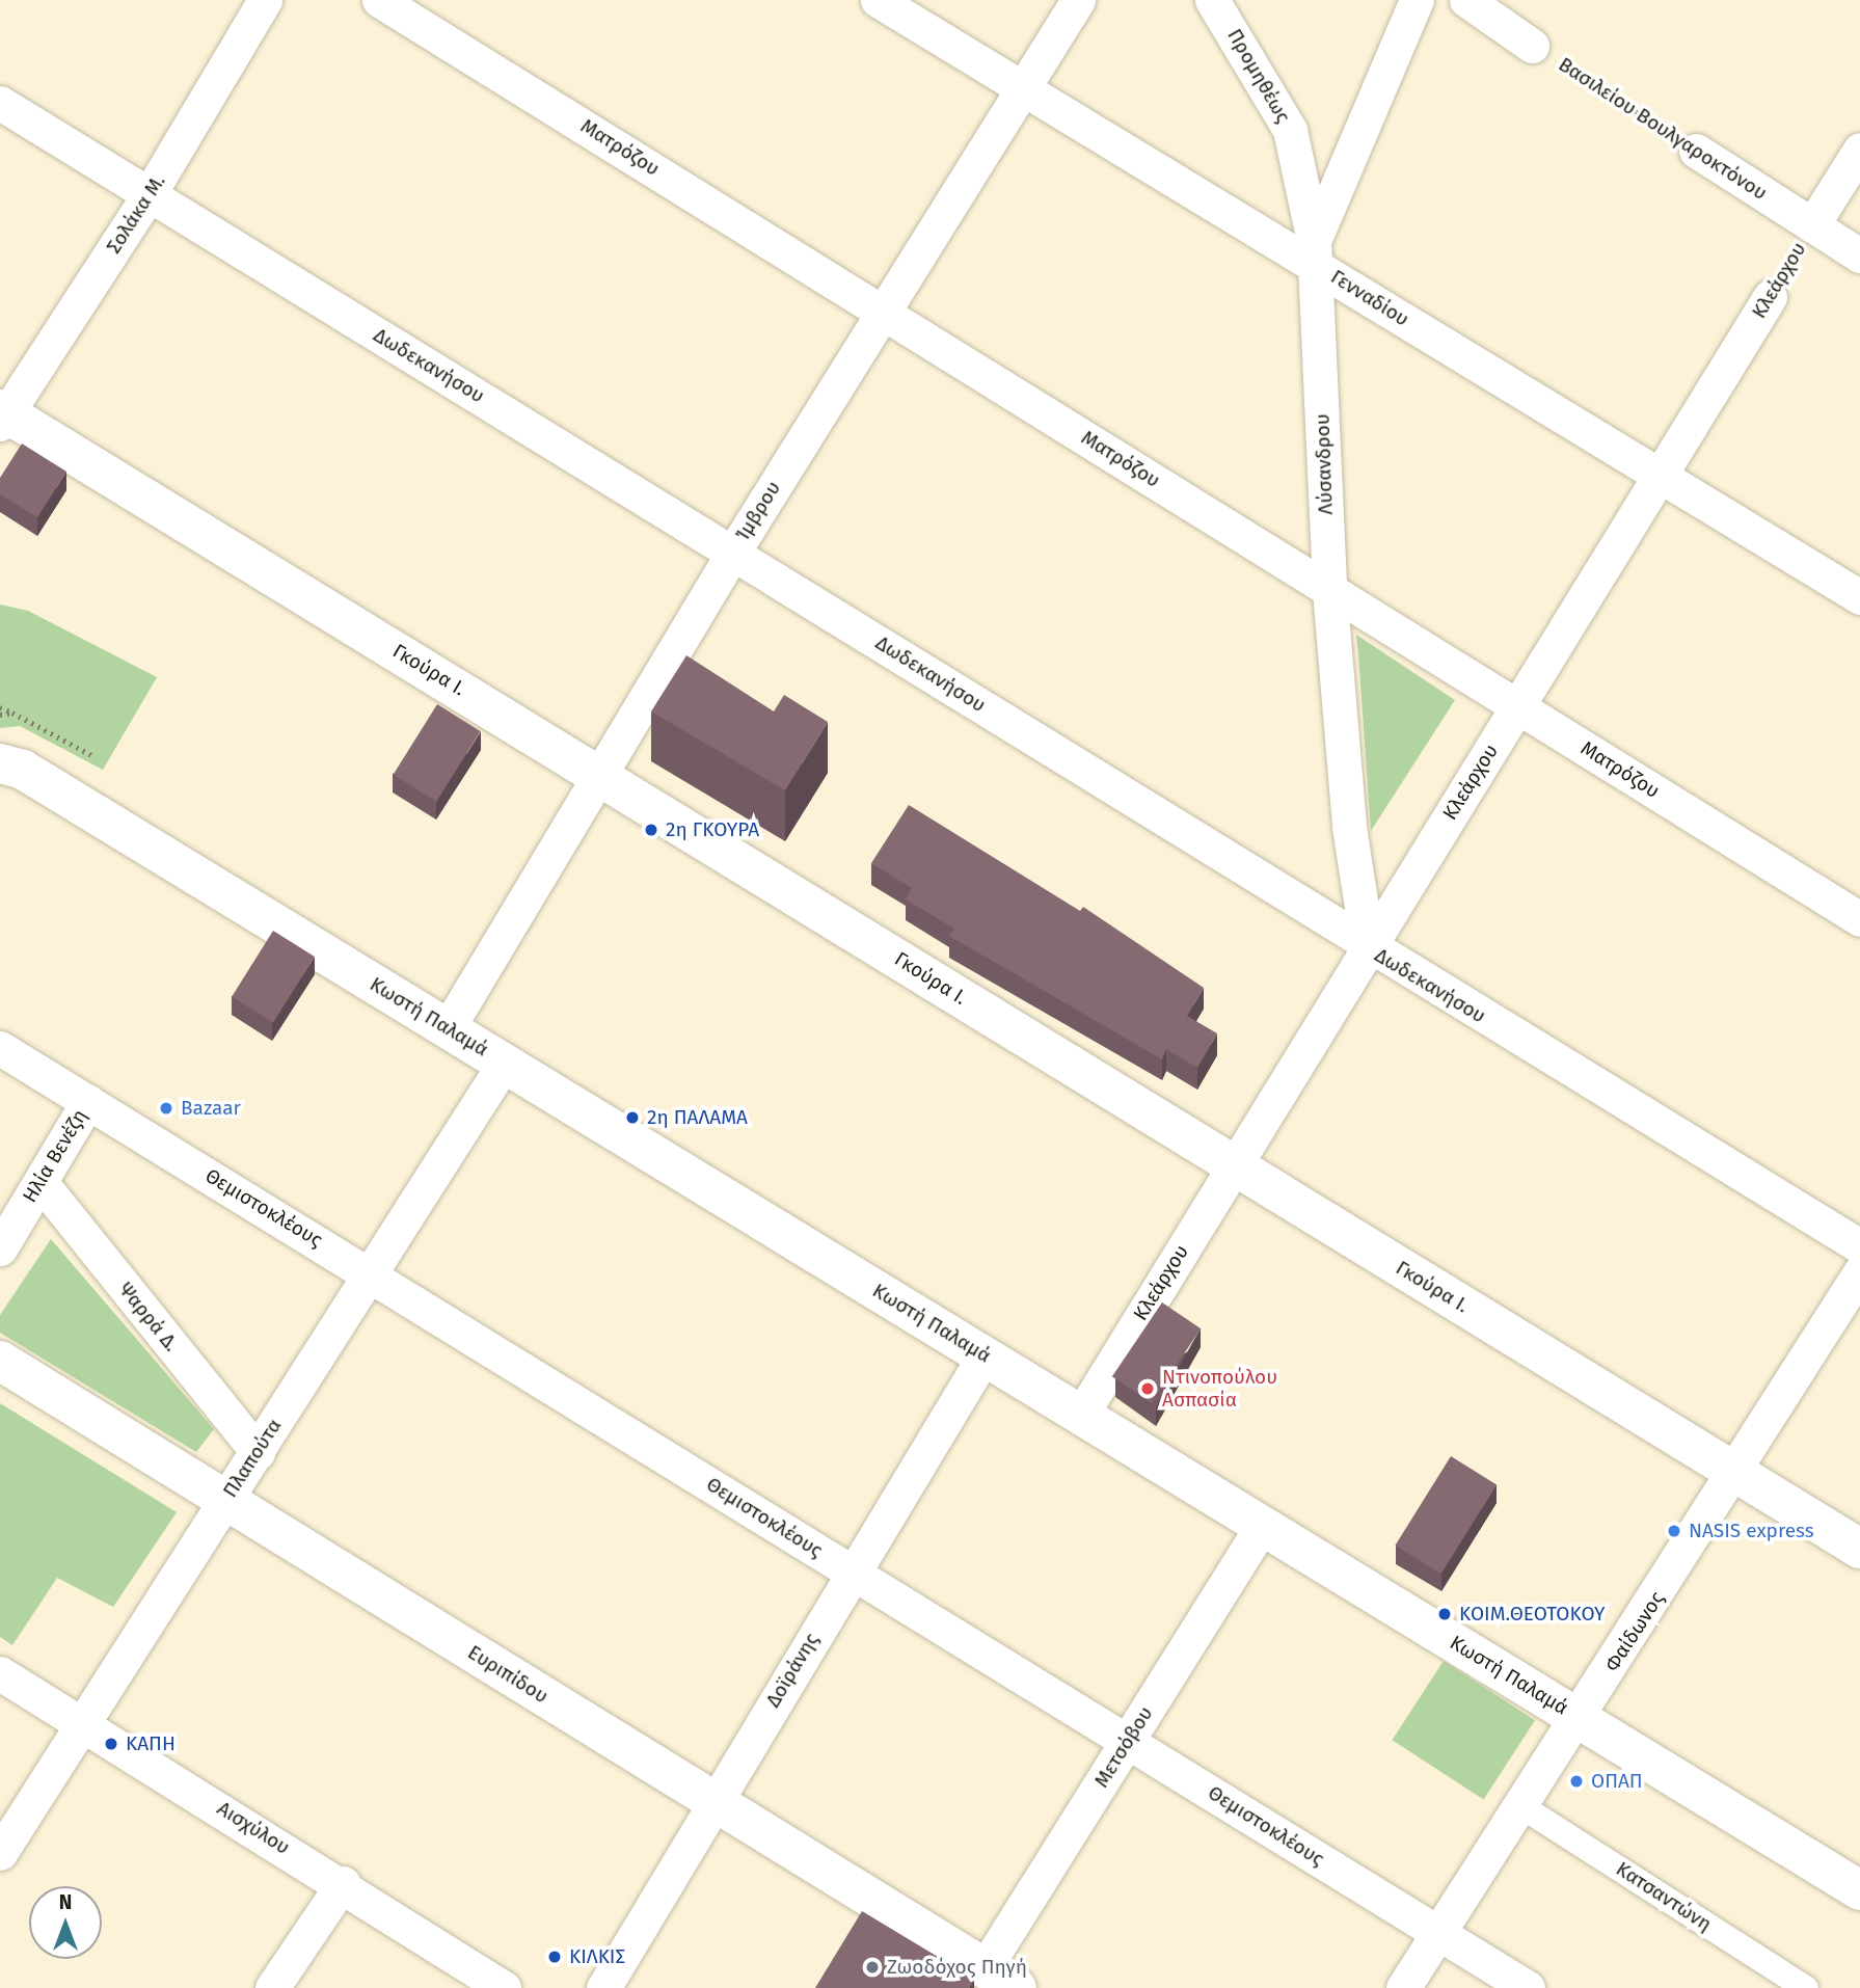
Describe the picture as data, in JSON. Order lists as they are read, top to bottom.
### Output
{
  "streets": {
    "street": [
      "Προμηθέως",
      "Βασιλείου Βουλγαροκτόνου",
      "Ματρόζου",
      "Σολάκα Μ.",
      "Κλεάρχου",
      "Γενναδίου",
      "Δωδεκανήσου",
      "Λύσανδρου",
      "Ίμβρου",
      "Γκούρα Ι.",
      "Κωστή Παλαμά",
      "Ηλία Βενέζη",
      "Θεμιστοκλέους",
      "Ψαρρά Δ.",
      "Πλαπούτα",
      "Φαίδωνος",
      "Δοϊράνης",
      "Ευριπίδου",
      "Μετσόβου",
      "Αισχύλου",
      "Κατσαντώνη"
    ]
  },
  "crossings": [
    ["Προμηθέως", "Γενναδίου"],
    ["Προμηθέως", "Λύσανδρου"],
    ["Βασιλείου Βουλγαροκτόνου", "Κλεάρχου"],
    ["Ματρόζου", "Κλεάρχου"],
    ["Ματρόζου", "Λύσανδρου"],
    ["Ματρόζου", "Ίμβρου"],
    ["Σολάκα Μ.", "Δωδεκανήσου"],
    ["Σολάκα Μ.", "Γκούρα Ι."],
    ["Κλεάρχου", "Γενναδίου"],
    ["Κλεάρχου", "Δωδεκανήσου"],
    ["Κλεάρχου", "Λύσανδρου"],
    ["Κλεάρχου", "Γκούρα Ι."],
    ["Κλεάρχου", "Κωστή Παλαμά"],
    ["Γενναδίου", "Λύσανδρου"],
    ["Γενναδίου", "Ίμβρου"],
    ["Δωδεκανήσου", "Λύσανδρου"],
    ["Δωδεκανήσου", "Ίμβρου"],
    ["Ίμβρου", "Γκούρα Ι."],
    ["Ίμβρου", "Κωστή Παλαμά"],
    ["Γκούρα Ι.", "Φαίδωνος"],
    ["Κωστή Παλαμά", "Πλαπούτα"],
    ["Κωστή Παλαμά", "Φαίδωνος"],
    ["Κωστή Παλαμά", "Δοϊράνης"],
    ["Κωστή Παλαμά", "Μετσόβου"],
    ["Ηλία Βενέζη", "Θεμιστοκλέους"],
    ["Ηλία Βενέζη", "Ψαρρά Δ."],
    ["Θεμιστοκλέους", "Πλαπούτα"],
    ["Θεμιστοκλέους", "Φαίδωνος"],
    ["Θεμιστοκλέους", "Δοϊράνης"],
    ["Θεμιστοκλέους", "Μετσόβου"],
    ["Ψαρρά Δ.", "Πλαπούτα"],
    ["Πλαπούτα", "Ευριπίδου"],
    ["Πλαπούτα", "Αισχύλου"],
    ["Φαίδωνος", "Κατσαντώνη"],
    ["Δοϊράνης", "Ευριπίδου"],
    ["Ευριπίδου", "Μετσόβου"]
  ],
  "places": [
    "2η ΓΚΟΥΡΑ",
    "Bazaar",
    "2η ΠΑΛΑΜΑ",
    "Ντινοπούλου Ασπασία",
    "NASIS express",
    "ΚΟΙΜ.ΘΕΟΤΟΚΟΥ",
    "ΚΑΠΗ",
    "ΟΠΑΠ",
    "ΚΙΛΚΙΣ",
    "Ζωοδόχος Πηγή"
  ],
  "north": "top"
}
